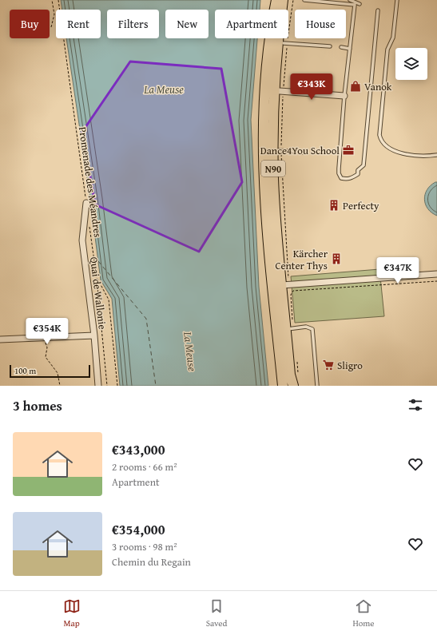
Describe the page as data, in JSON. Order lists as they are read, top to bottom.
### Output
{
  "streets": {
    "main road": ["N90"],
    "street": ["Quai de Wallonie"],
    "path": ["Promenade des Méandres"]
  },
  "crossings": [
    ["Promenade des Méandres", "Quai de Wallonie"]
  ],
  "water": ["La Meuse"],
  "places": {
    "shop": ["Vanok"],
    "office": ["Dance4You School"],
    "building": ["Perfecty", "Kärcher Center Thys"],
    "supermarket": ["Sligro"]
  },
  "scale_bar": "100 m",
  "page": {
    "chip": [
      "Buy",
      "Rent",
      "Filters",
      "New",
      "Apartment",
      "House"
    ],
    "price": ["€343K", "€347K", "€354K"],
    "scale": "100 m",
    "heading": "3 homes",
    "list": [
      {
        "name": "€343,000",
        "note": "2 rooms · 66 m² · Apartment"
      },
      {
        "name": "€354,000",
        "note": "3 rooms · 98 m² · Chemin du Regain"
      }
    ],
    "tabs": ["Map", "Saved", "Home"]
  }
}
